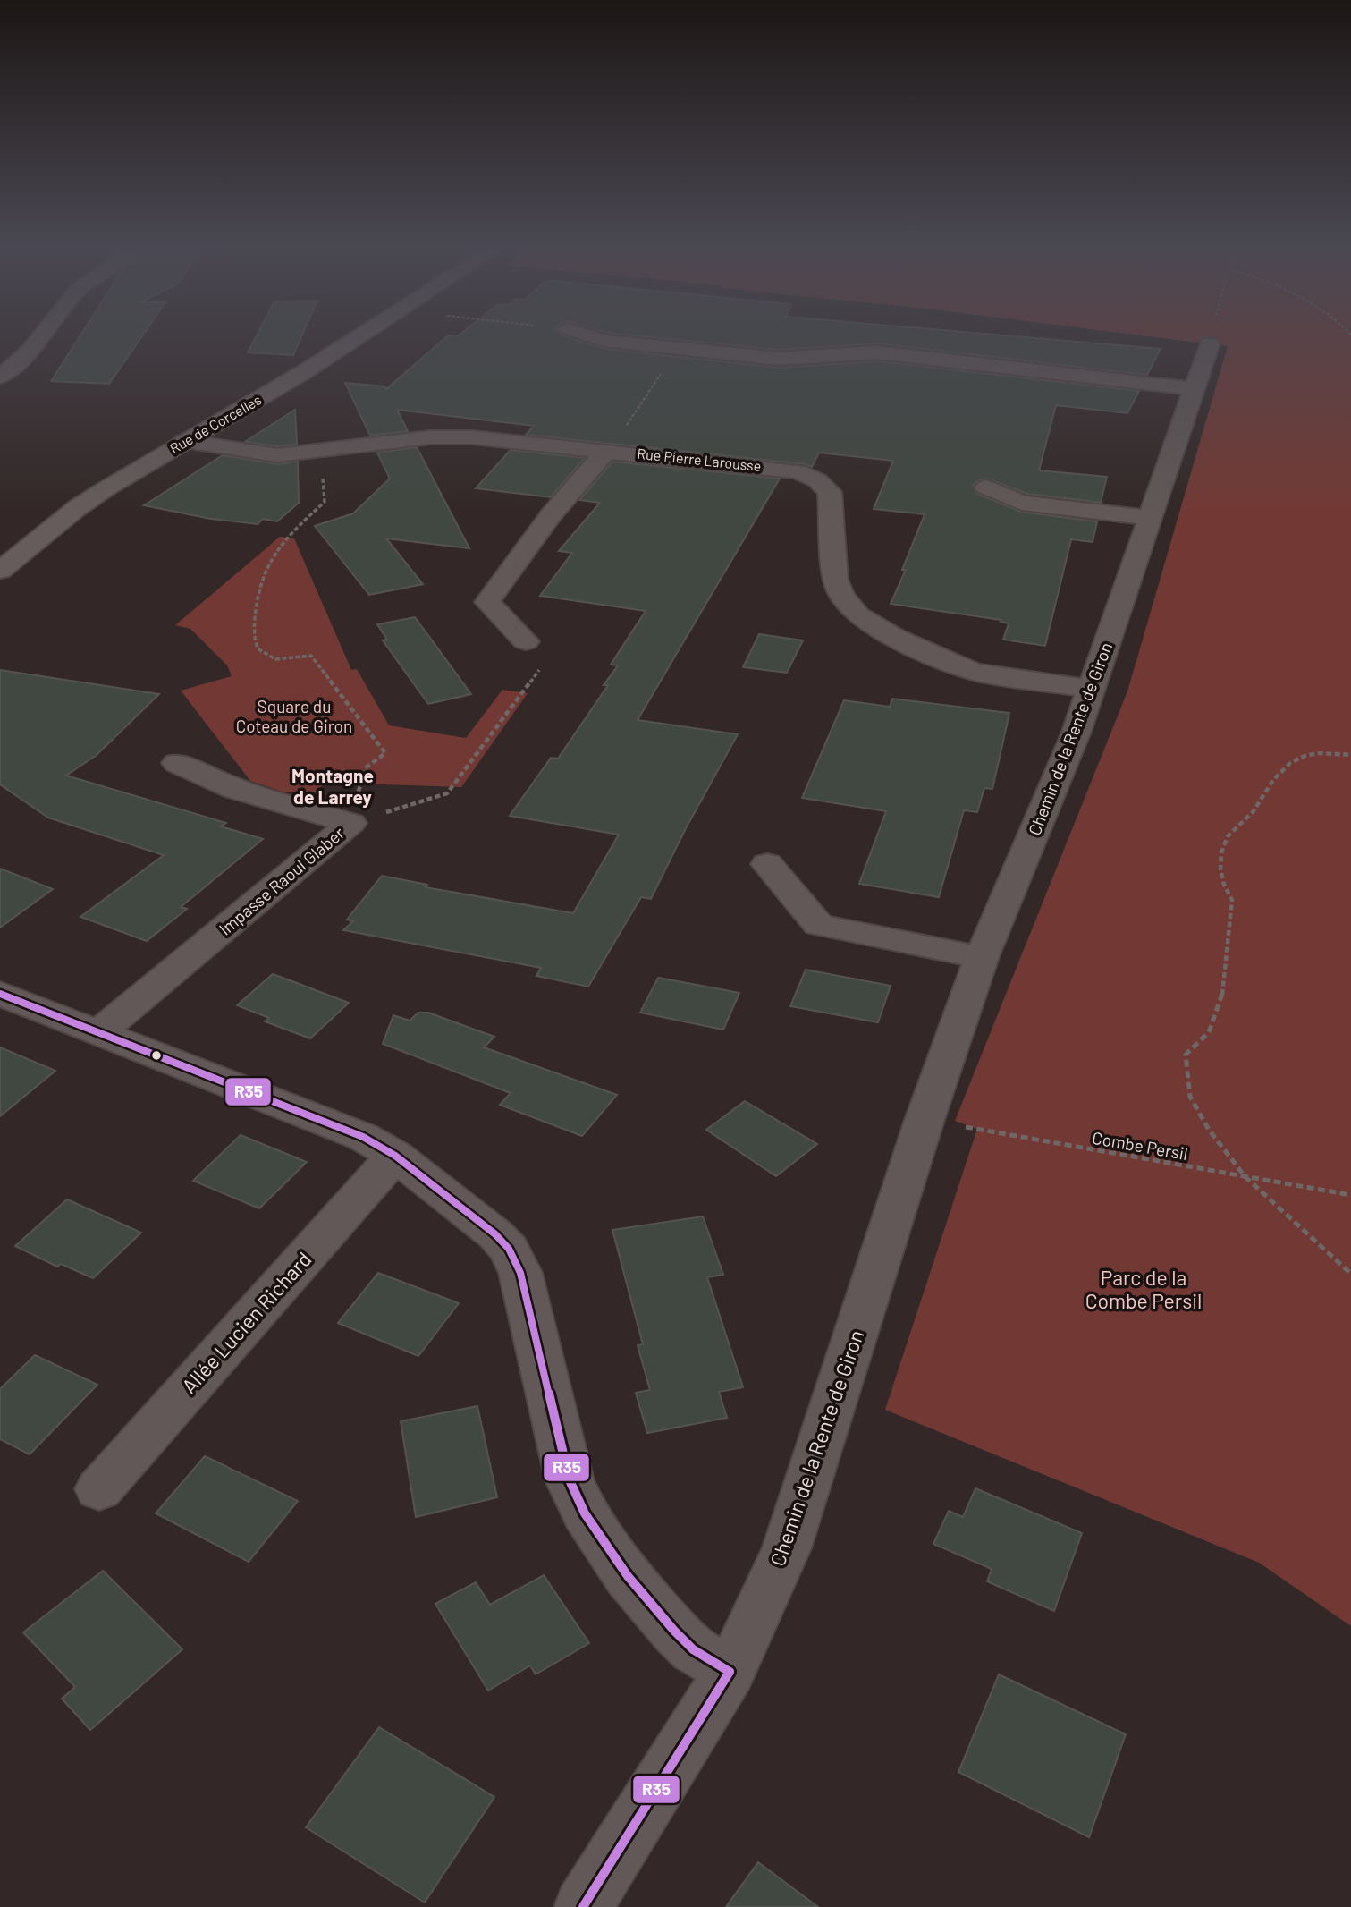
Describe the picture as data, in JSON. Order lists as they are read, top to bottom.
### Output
{
  "streets": {
    "main road": ["Rue de Corcelles"],
    "street": [
      "Rue Pierre Larousse",
      "Chemin de la Rente de Giron",
      "Impasse Raoul Glaber",
      "Allée Lucien Richard"
    ],
    "path": ["Combe Persil"]
  },
  "crossings": [
    ["Rue de Corcelles", "Rue Pierre Larousse"],
    ["Rue Pierre Larousse", "Chemin de la Rente de Giron"],
    ["Chemin de la Rente de Giron", "Combe Persil"]
  ],
  "districts": ["Montagne de Larrey"],
  "parks": ["Square du Coteau de Giron", "Parc de la Combe Persil"],
  "lines": ["transit line R35"]
}
